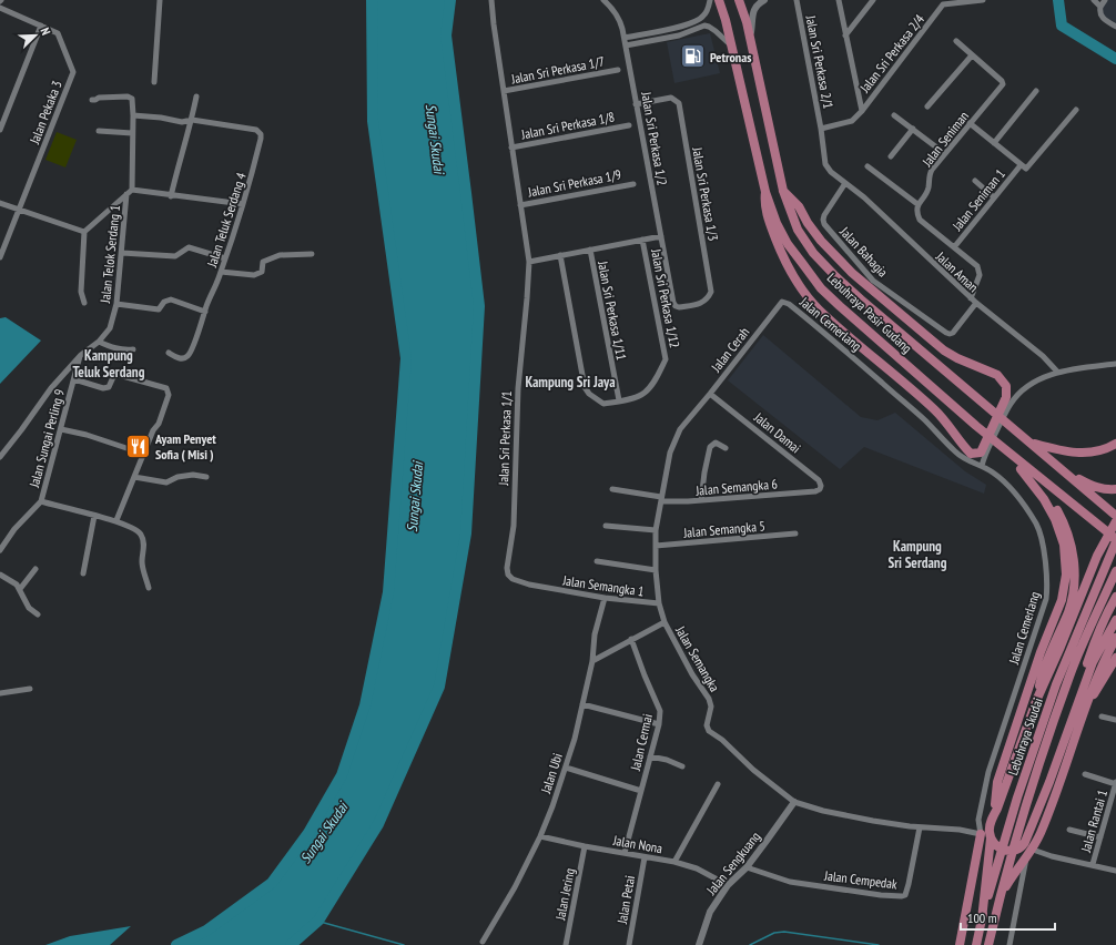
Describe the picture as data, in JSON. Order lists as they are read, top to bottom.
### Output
{
  "streets": {
    "highway": ["Lebuhraya Pasir Gudang", "Lebuhraya Skudai"],
    "street": [
      "Jalan Sri Perkasa 2/4",
      "Jalan Sri Perkasa 2/1",
      "Jalan Sri Perkasa 1/7",
      "Jalan Pekaka 3",
      "Jalan Sri Perkasa 1/8",
      "Jalan Sri Perkasa 1/2",
      "Jalan Seniman",
      "Jalan Sri Perkasa 1/9",
      "Jalan Sri Perkasa 1/3",
      "Jalan Seniman 1",
      "Jalan Teluk Serdang 4",
      "Jalan Bahagia",
      "Jalan Telok Serdang 1",
      "Jalan Aman",
      "Jalan Sri Perkasa 1/12",
      "Jalan Sri Perkasa 1/11",
      "Jalan Cemerlang",
      "Jalan Cerah",
      "Jalan Damai",
      "Jalan Sungai Perling 9",
      "Jalan Sri Perkasa 1/1",
      "Jalan Semangka 6",
      "Jalan Semangka 5",
      "Jalan Semangka 1",
      "Jalan Semangka",
      "Jalan Cermai",
      "Jalan Ubi",
      "Jalan Rantai 1",
      "Jalan Nona",
      "Jalan Sengkuang",
      "Jalan Cempedak",
      "Jalan Jering",
      "Jalan Petai"
    ]
  },
  "crossings": [
    ["Jalan Sri Perkasa 2/4", "Jalan Sri Perkasa 2/1"],
    ["Jalan Sri Perkasa 2/1", "Jalan Aman"],
    ["Jalan Sri Perkasa 1/7", "Jalan Sri Perkasa 1/1"],
    ["Jalan Sri Perkasa 1/8", "Jalan Sri Perkasa 1/1"],
    ["Jalan Sri Perkasa 1/2", "Jalan Sri Perkasa 1/3"],
    ["Jalan Sri Perkasa 1/9", "Jalan Sri Perkasa 1/1"],
    ["Jalan Bahagia", "Jalan Aman"],
    ["Jalan Telok Serdang 1", "Jalan Sungai Perling 9"],
    ["Jalan Sri Perkasa 1/12", "Jalan Sri Perkasa 1/11"],
    ["Lebuhraya Pasir Gudang", "Lebuhraya Skudai"],
    ["Jalan Cemerlang", "Jalan Cerah"],
    ["Jalan Cemerlang", "Jalan Semangka"],
    ["Jalan Cerah", "Jalan Damai"],
    ["Jalan Cerah", "Jalan Semangka"],
    ["Jalan Damai", "Jalan Semangka 6"],
    ["Jalan Sri Perkasa 1/1", "Jalan Semangka 1"],
    ["Jalan Semangka 6", "Jalan Semangka"],
    ["Jalan Semangka 5", "Jalan Semangka"],
    ["Jalan Semangka 1", "Jalan Semangka"],
    ["Jalan Semangka 1", "Jalan Ubi"],
    ["Jalan Semangka", "Jalan Sengkuang"],
    ["Jalan Semangka", "Jalan Cempedak"],
    ["Jalan Cermai", "Jalan Nona"],
    ["Jalan Ubi", "Jalan Nona"],
    ["Jalan Nona", "Jalan Sengkuang"],
    ["Jalan Nona", "Jalan Jering"],
    ["Jalan Nona", "Jalan Petai"],
    ["Jalan Sengkuang", "Jalan Cempedak"]
  ],
  "districts": ["Kampung Teluk Serdang", "Kampung Sri Jaya", "Kampung Sri Serdang"],
  "water": ["Sungai Skudai"],
  "places": {
    "fuel station": ["Petronas"],
    "restaurant": ["Ayam Penyet Sofia ( Misi )"]
  },
  "scale_bar": "100 m",
  "north": "top right"
}
